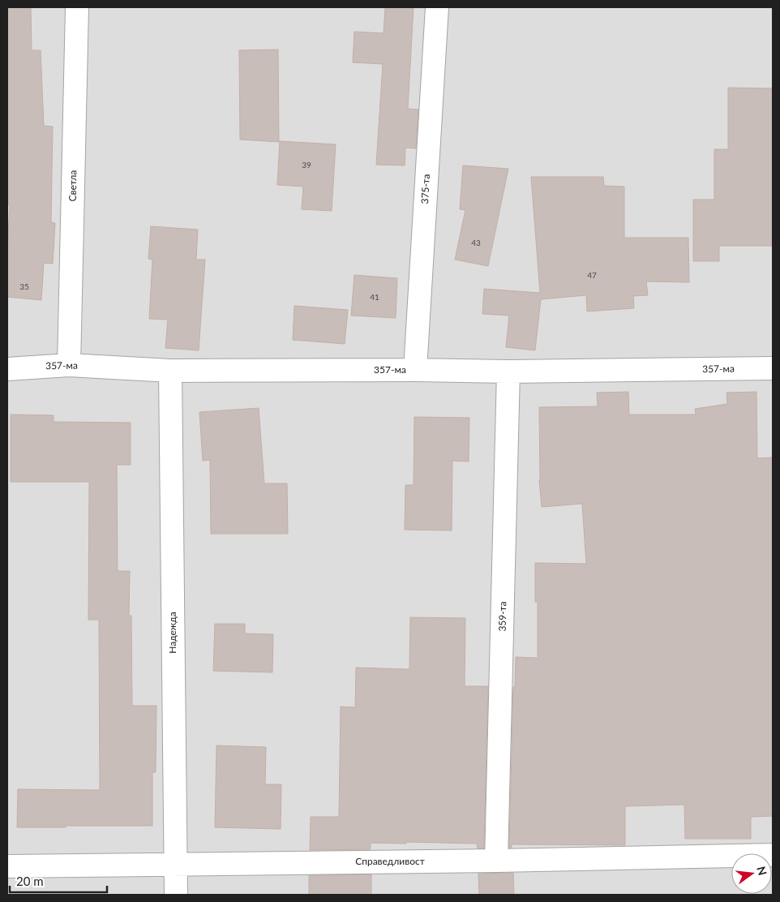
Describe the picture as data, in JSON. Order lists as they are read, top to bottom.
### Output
{
  "streets": {
    "street": [
      "Светла",
      "375-та",
      "357-ма",
      "359-та",
      "Надежда",
      "Справедливост"
    ]
  },
  "crossings": [
    ["Светла", "357-ма"],
    ["375-та", "357-ма"],
    ["357-ма", "359-та"],
    ["357-ма", "Надежда"],
    ["359-та", "Справедливост"],
    ["Надежда", "Справедливост"]
  ],
  "house_numbers": [
    "39",
    "43",
    "47",
    "35",
    "41"
  ],
  "scale_bar": "20 m",
  "north": "right"
}
